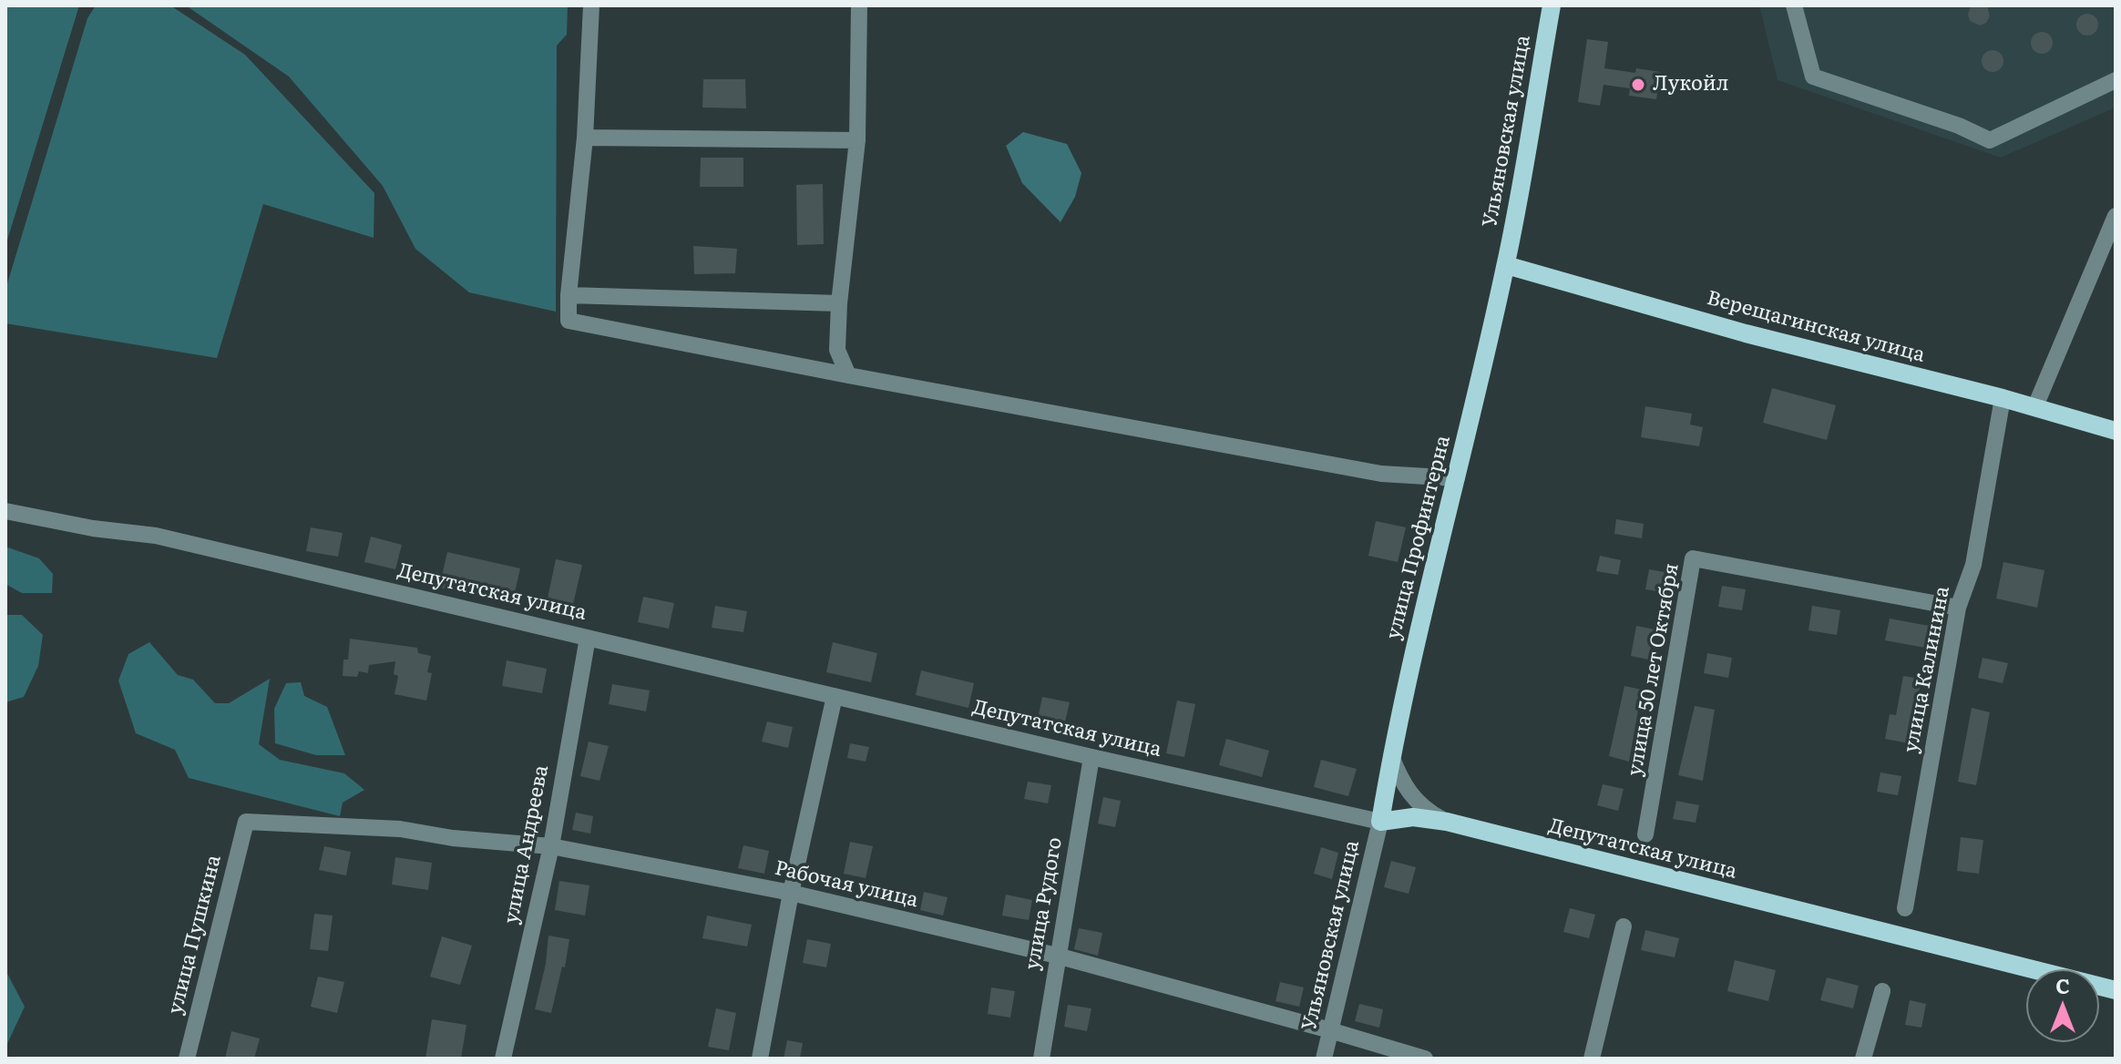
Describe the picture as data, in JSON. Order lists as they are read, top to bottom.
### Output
{
  "streets": {
    "main road": [
      "Ульяновская улица",
      "Верещагинская улица",
      "улица Профинтерна",
      "Депутатская улица"
    ],
    "street": [
      "улица 50 лет Октября",
      "улица Калинина",
      "улица Андреева",
      "Рабочая улица",
      "улица Рудого",
      "улица Пушкина"
    ]
  },
  "crossings": [
    ["Ульяновская улица", "Верещагинская улица"],
    ["Ульяновская улица", "улица Профинтерна"],
    ["Ульяновская улица", "Депутатская улица"],
    ["Ульяновская улица", "Рабочая улица"],
    ["Верещагинская улица", "улица Профинтерна"],
    ["Верещагинская улица", "улица Калинина"],
    ["улица Профинтерна", "Депутатская улица"],
    ["Депутатская улица", "улица Андреева"],
    ["Депутатская улица", "улица Рудого"],
    ["улица 50 лет Октября", "улица Калинина"],
    ["улица Андреева", "Рабочая улица"],
    ["Рабочая улица", "улица Рудого"],
    ["Рабочая улица", "улица Пушкина"]
  ],
  "places": ["Лукойл"],
  "north": "top"
}
